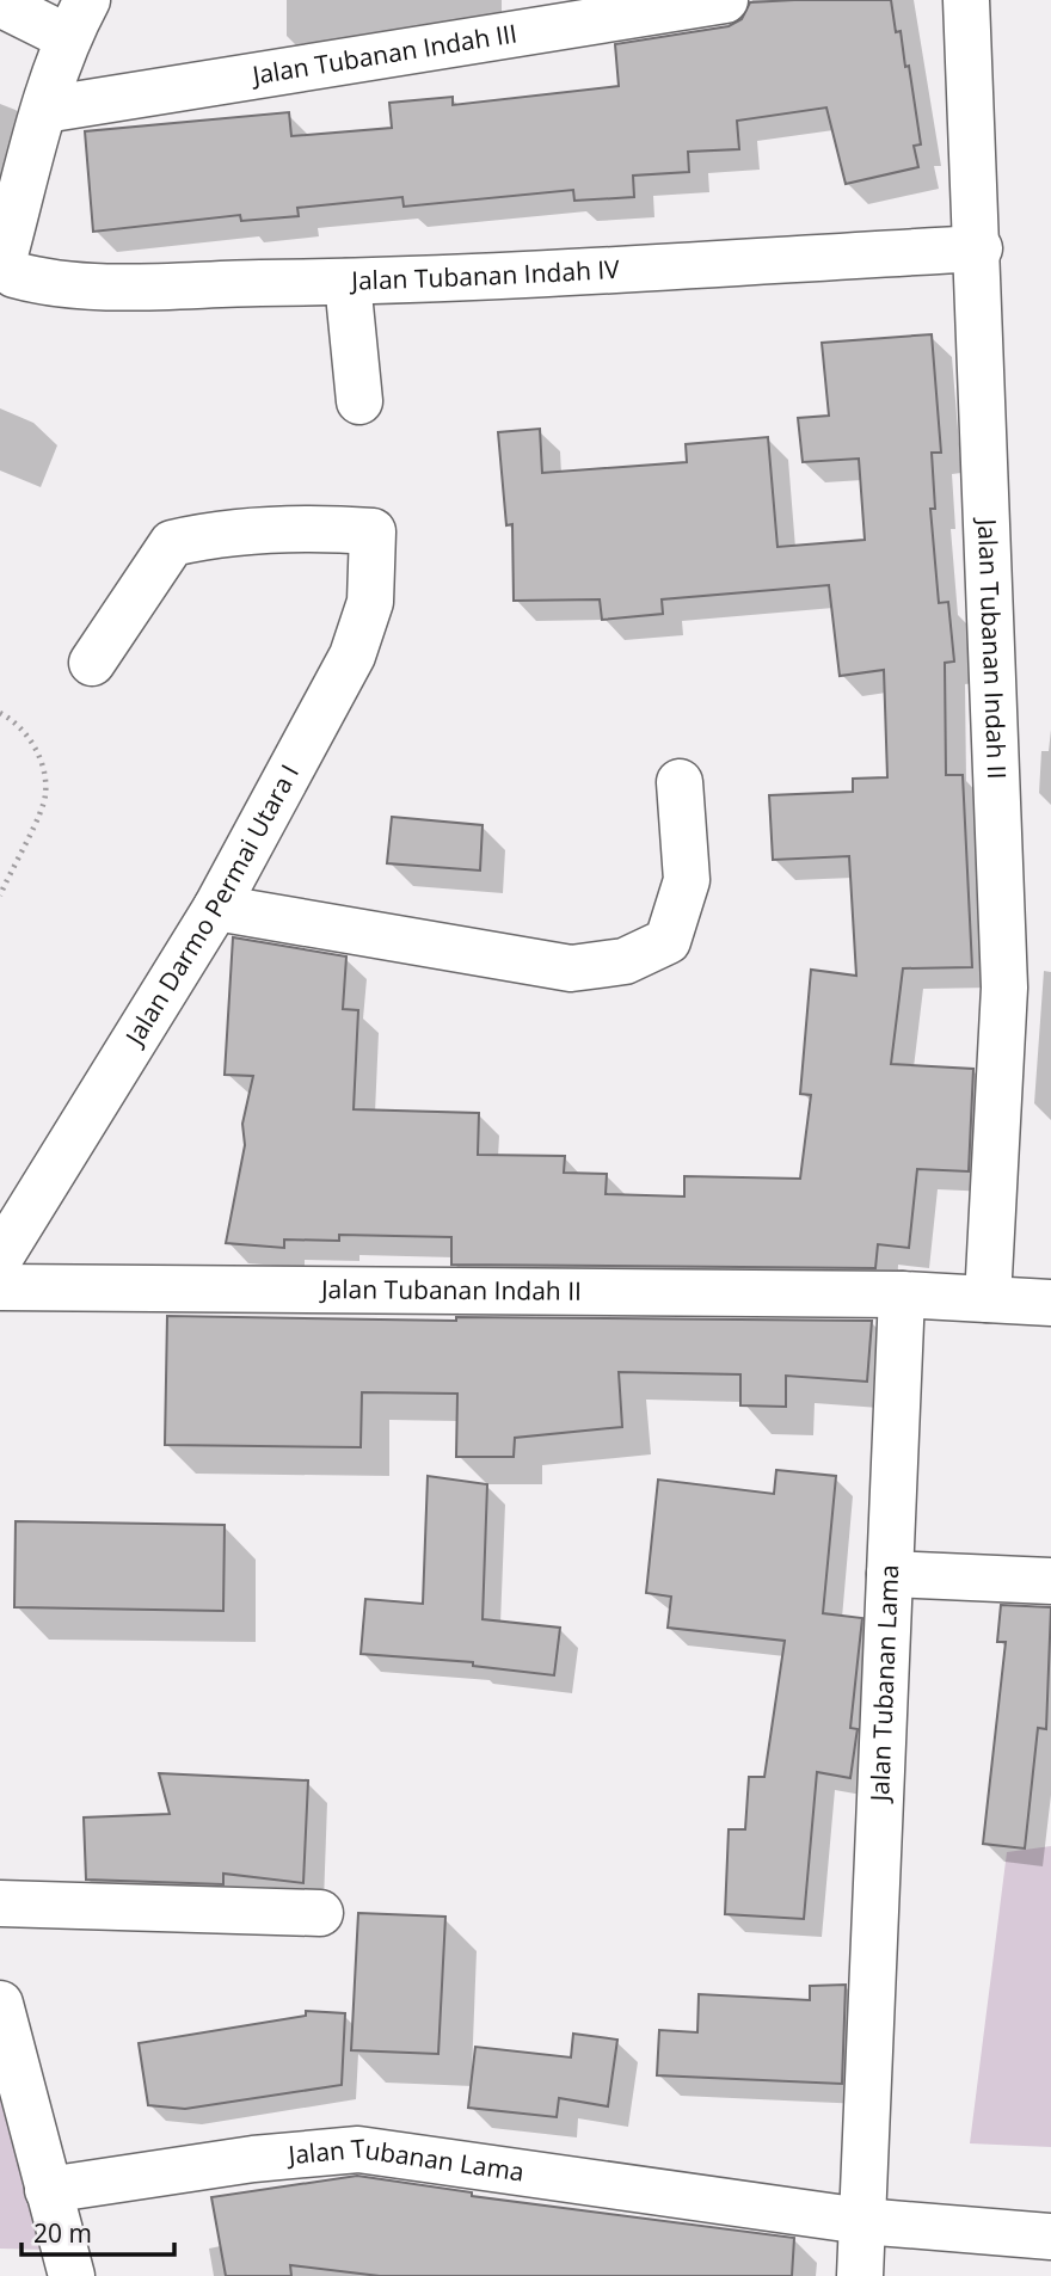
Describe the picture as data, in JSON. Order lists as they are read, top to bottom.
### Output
{
  "streets": {
    "street": [
      "Jalan Tubanan Indah III",
      "Jalan Tubanan Indah IV",
      "Jalan Tubanan Indah II",
      "Jalan Darmo Permai Utara I",
      "Jalan Tubanan Lama"
    ]
  },
  "crossings": [
    ["Jalan Tubanan Indah III", "Jalan Tubanan Indah IV"],
    ["Jalan Tubanan Indah IV", "Jalan Tubanan Indah II"],
    ["Jalan Tubanan Indah II", "Jalan Tubanan Lama"]
  ],
  "scale_bar": "20 m"
}
